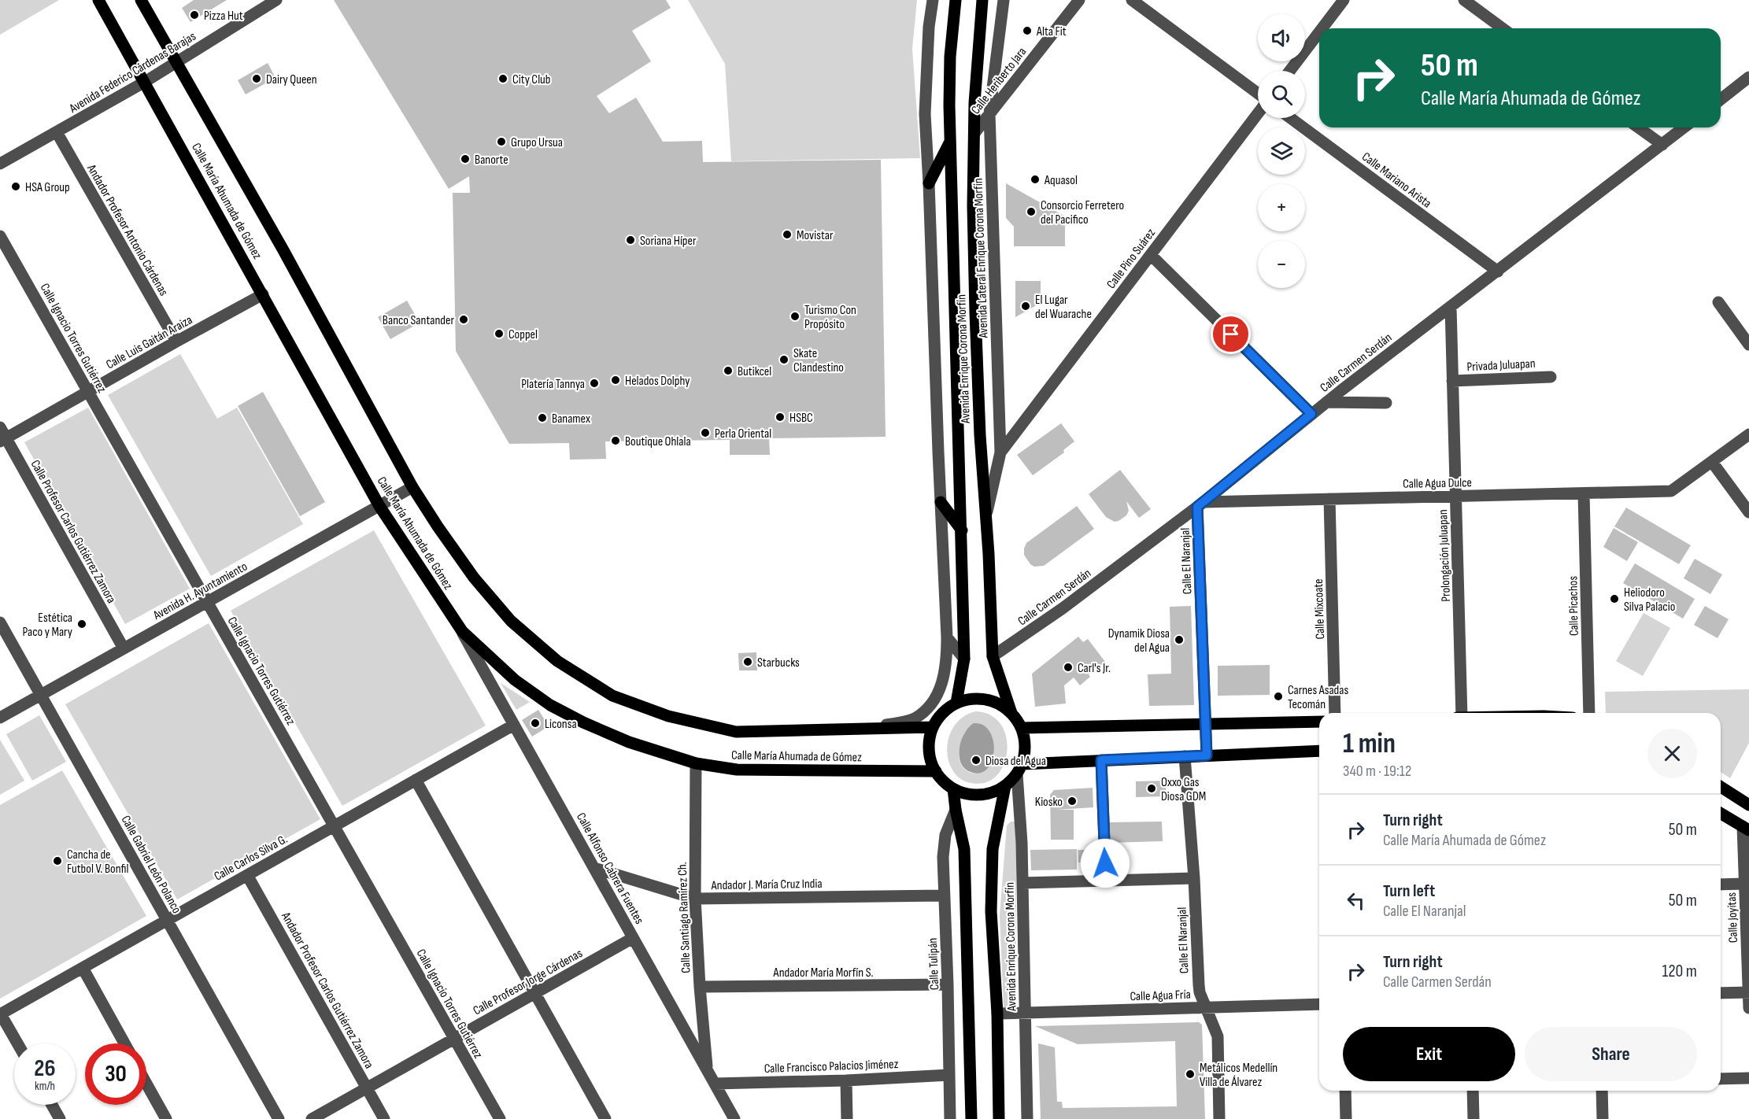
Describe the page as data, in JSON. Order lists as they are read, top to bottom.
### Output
{
  "streets": {
    "main road": ["Calle María Ahumada de Gómez", "Avenida Enrique Corona Morfín"],
    "street": [
      "Avenida Federico Cárdenas Barajas",
      "Calle Heriberto Jara",
      "Calle Mariano Arista",
      "Andador Profesor Antonio Cárdenas",
      "Avenida Lateral Enrique Corona Morfín",
      "Calle Pino Suárez",
      "Calle Ignacio Torres Gutiérrez",
      "Calle Luis Gaitán Araiza",
      "Calle Carmen Serdán",
      "Privada Juluapan",
      "Calle Agua Dulce",
      "Calle Profesor Carlos Gutiérrez Zamora",
      "Prolongación Juluapan",
      "Calle El Naranjal",
      "Avenida H. Ayuntamiento",
      "Calle Picachos",
      "Calle Mixcoate",
      "Calle Carlos Silva G.",
      "Calle Gabriel León Polanco",
      "Calle Alfonso Cabrera Fuentes",
      "Andador J. María Cruz India",
      "Calle Santiago Ramírez Ch.",
      "Calle Joyitas",
      "Calle Tulipán",
      "Andador María Morfín S.",
      "Calle Profesor Jorge Cárdenas",
      "Andador Profesor Carlos Gutiérrez Zamora",
      "Calle Agua Fría",
      "Calle Francisco Palacios Jiménez"
    ]
  },
  "crossings": [
    ["Avenida Federico Cárdenas Barajas", "Calle María Ahumada de Gómez"],
    ["Avenida Federico Cárdenas Barajas", "Andador Profesor Antonio Cárdenas"],
    ["Calle Heriberto Jara", "Avenida Lateral Enrique Corona Morfín"],
    ["Calle Heriberto Jara", "Avenida Enrique Corona Morfín"],
    ["Calle Mariano Arista", "Calle Carmen Serdán"],
    ["Calle María Ahumada de Gómez", "Calle Luis Gaitán Araiza"],
    ["Calle María Ahumada de Gómez", "Avenida Enrique Corona Morfín"],
    ["Calle María Ahumada de Gómez", "Avenida H. Ayuntamiento"],
    ["Calle María Ahumada de Gómez", "Calle Alfonso Cabrera Fuentes"],
    ["Calle María Ahumada de Gómez", "Calle Santiago Ramírez Ch."],
    ["Andador Profesor Antonio Cárdenas", "Calle Luis Gaitán Araiza"],
    ["Avenida Lateral Enrique Corona Morfín", "Calle Pino Suárez"],
    ["Avenida Lateral Enrique Corona Morfín", "Avenida Enrique Corona Morfín"],
    ["Calle Ignacio Torres Gutiérrez", "Calle Luis Gaitán Araiza"],
    ["Calle Ignacio Torres Gutiérrez", "Avenida H. Ayuntamiento"],
    ["Calle Ignacio Torres Gutiérrez", "Calle Carlos Silva G."],
    ["Calle Ignacio Torres Gutiérrez", "Calle Profesor Jorge Cárdenas"],
    ["Calle Luis Gaitán Araiza", "Calle Profesor Carlos Gutiérrez Zamora"],
    ["Avenida Enrique Corona Morfín", "Calle Carmen Serdán"],
    ["Avenida Enrique Corona Morfín", "Calle Agua Fría"],
    ["Calle Carmen Serdán", "Calle Agua Dulce"],
    ["Calle Carmen Serdán", "Prolongación Juluapan"],
    ["Calle Carmen Serdán", "Calle El Naranjal"],
    ["Privada Juluapan", "Prolongación Juluapan"],
    ["Calle Agua Dulce", "Prolongación Juluapan"],
    ["Calle Agua Dulce", "Calle El Naranjal"],
    ["Calle Agua Dulce", "Calle Picachos"],
    ["Calle Agua Dulce", "Calle Mixcoate"],
    ["Calle Profesor Carlos Gutiérrez Zamora", "Avenida H. Ayuntamiento"],
    ["Calle El Naranjal", "Calle Agua Fría"],
    ["Avenida H. Ayuntamiento", "Calle Gabriel León Polanco"],
    ["Calle Carlos Silva G.", "Calle Gabriel León Polanco"],
    ["Calle Carlos Silva G.", "Calle Alfonso Cabrera Fuentes"],
    ["Calle Carlos Silva G.", "Andador Profesor Carlos Gutiérrez Zamora"],
    ["Calle Alfonso Cabrera Fuentes", "Andador J. María Cruz India"],
    ["Calle Alfonso Cabrera Fuentes", "Calle Santiago Ramírez Ch."],
    ["Calle Alfonso Cabrera Fuentes", "Calle Profesor Jorge Cárdenas"],
    ["Calle Alfonso Cabrera Fuentes", "Calle Francisco Palacios Jiménez"],
    ["Andador J. María Cruz India", "Calle Santiago Ramírez Ch."],
    ["Andador J. María Cruz India", "Calle Tulipán"],
    ["Calle Santiago Ramírez Ch.", "Andador María Morfín S."],
    ["Calle Tulipán", "Andador María Morfín S."],
    ["Calle Tulipán", "Calle Francisco Palacios Jiménez"],
    ["Calle Profesor Jorge Cárdenas", "Andador Profesor Carlos Gutiérrez Zamora"]
  ],
  "places": [
    "Pizza Hut",
    "Alta Fit",
    "Dairy Queen",
    "City Club",
    "Grupo Ursua",
    "Banorte",
    "Aquasol",
    "HSA Group",
    "Consorcio Ferretero del Pacifico",
    "Movistar",
    "Soriana Híper",
    "El Lugar del Wuarache",
    "Turismo Con Propósito",
    "Banco Santander",
    "Coppel",
    "Skate Clandestino",
    "Butikcel",
    "Helados Dolphy",
    "Platería Tannya",
    "HSBC",
    "Banamex",
    "Perla Oriental",
    "Boutique Ohlala",
    "Heliodoro Silva Palacio",
    "Estética Paco y Mary",
    "Dynamik Diosa del Agua",
    "Starbucks",
    "Carl's Jr.",
    "Carnes Asadas Tecomán",
    "Liconsa",
    "Diosa del Agua",
    "Oxxo Gas Diosa GDM",
    "Kiosko",
    "Cancha de Futbol V. Bonfil",
    "Metálicos Medellín Villa de Álvarez"
  ],
  "page": {
    "map_buttons": ["+", "−"],
    "turn": ["50 m", "Calle María Ahumada de Gómez"],
    "heading": ["1 min", "340 m · 19:12"],
    "list": [
      {
        "name": "Turn right",
        "note": "Calle María Ahumada de Gómez",
        "value": "50 m"
      },
      {
        "name": "Turn left",
        "note": "Calle El Naranjal",
        "value": "50 m"
      },
      {
        "name": "Turn right",
        "note": "Calle Carmen Serdán",
        "value": "120 m"
      }
    ],
    "buttons": ["Exit", "Share"],
    "speed": "26 km/h",
    "limit": "30"
  }
}
